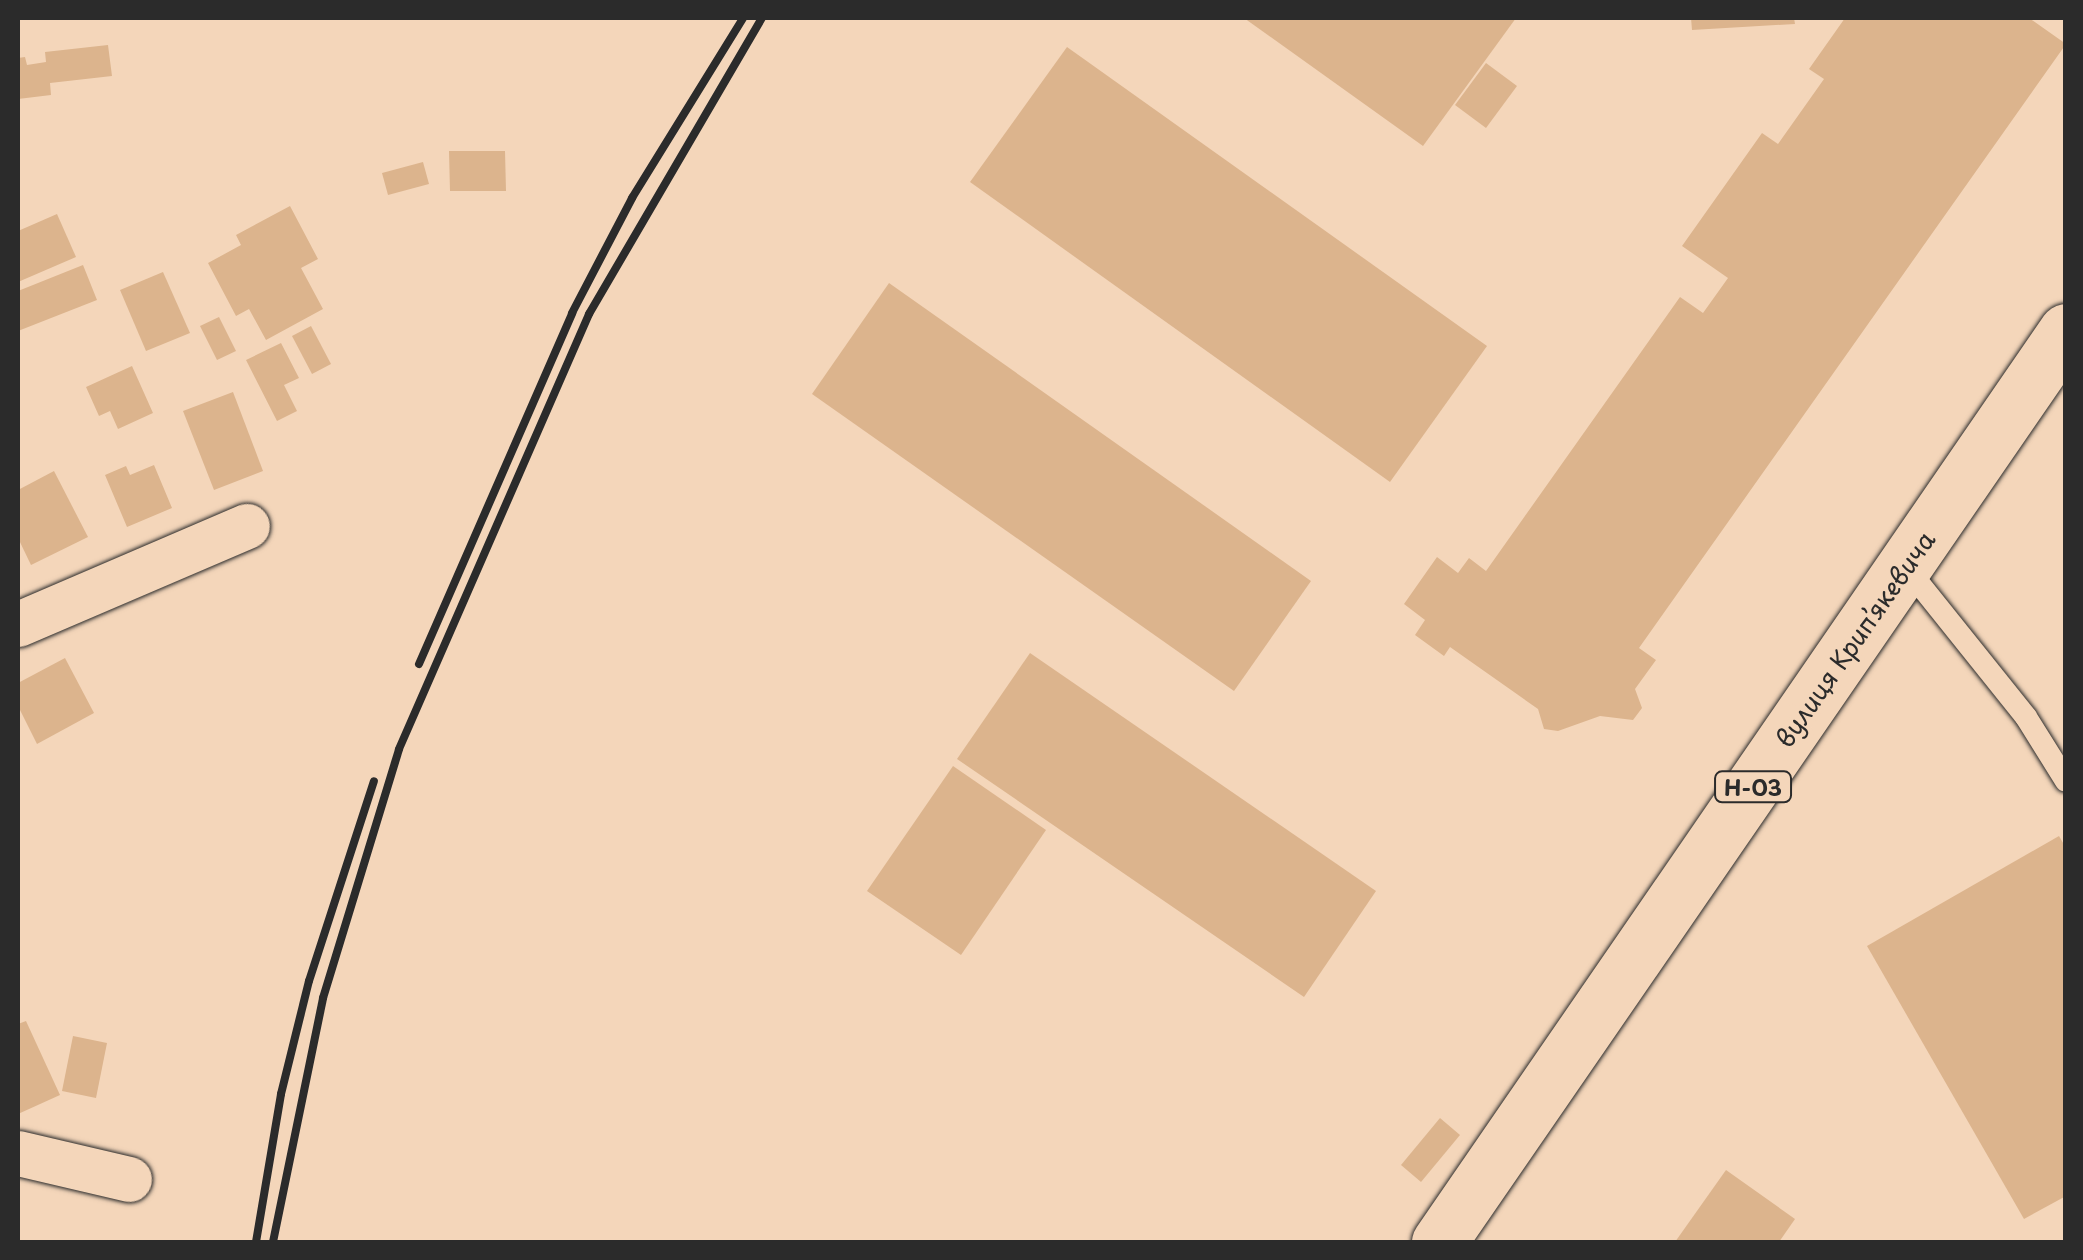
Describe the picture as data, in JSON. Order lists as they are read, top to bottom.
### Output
{
  "streets": {
    "main road": ["вулиця Крипʼякевича", "Н-03"]
  }
}
